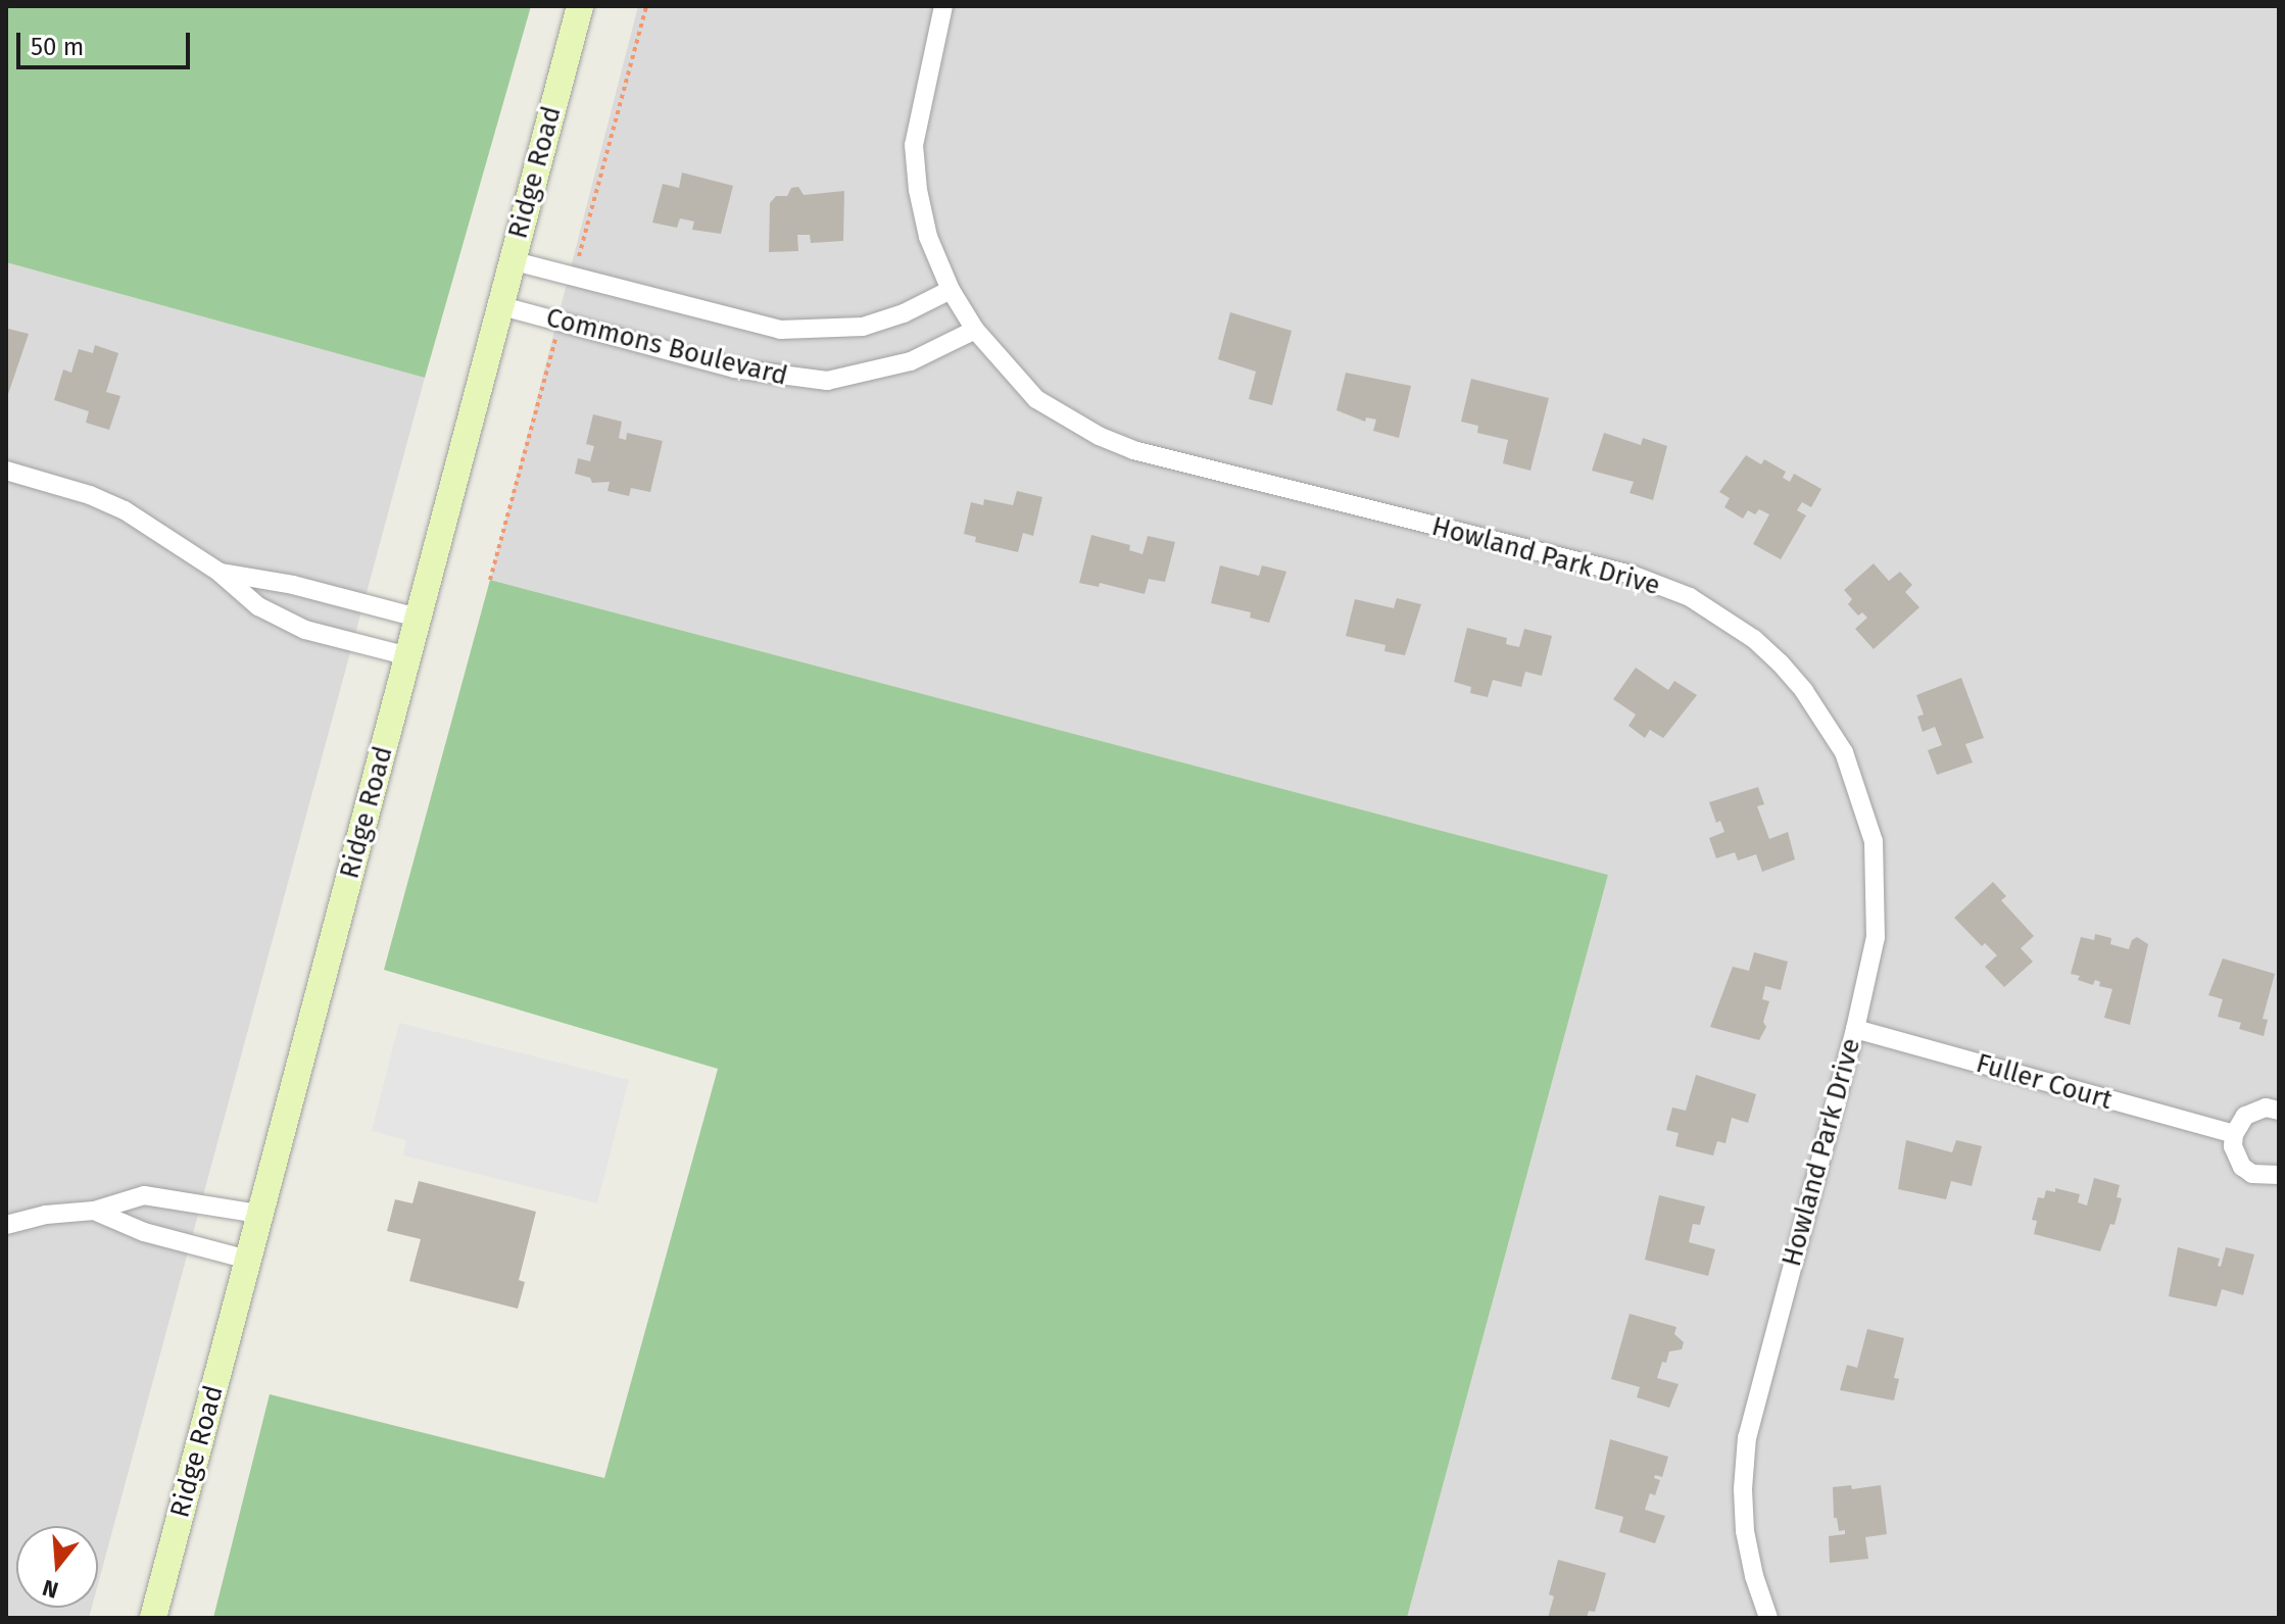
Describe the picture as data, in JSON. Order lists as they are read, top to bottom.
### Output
{
  "streets": {
    "street": [
      "Ridge Road",
      "Commons Boulevard",
      "Howland Park Drive",
      "Fuller Court"
    ]
  },
  "crossings": [
    ["Ridge Road", "Commons Boulevard"],
    ["Commons Boulevard", "Howland Park Drive"],
    ["Howland Park Drive", "Fuller Court"]
  ],
  "scale_bar": "50 m",
  "north": "bottom"
}
